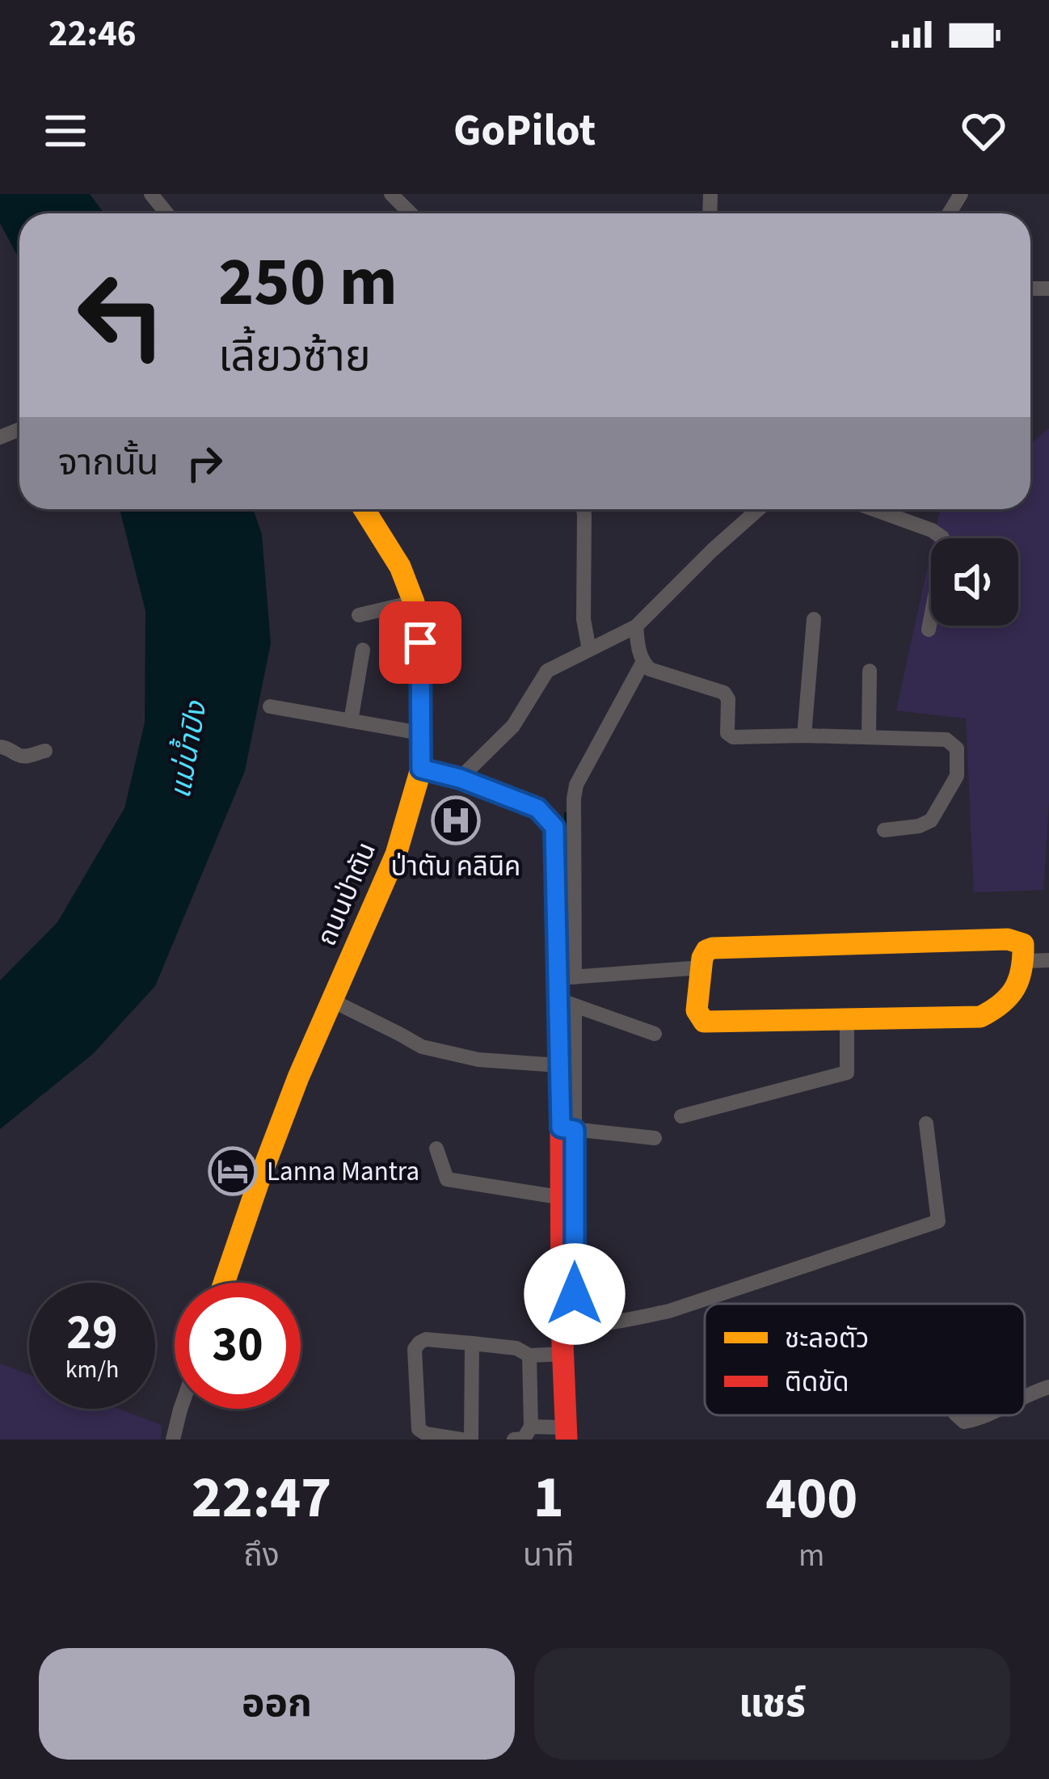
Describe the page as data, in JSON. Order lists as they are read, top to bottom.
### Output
{
  "streets": {
    "street": ["ถนนป่าตัน"]
  },
  "water": ["แม่น้ำปิง"],
  "places": {
    "hospital": ["ป่าตัน คลินิค"],
    "hotel": ["Lanna Mantra"]
  },
  "legend": ["ชะลอตัว", "ติดขัด"],
  "page": {
    "status": "22:46",
    "header": "GoPilot",
    "turn": ["250 m", "เลี้ยวซ้าย"],
    "then": "จากนั้น",
    "speed": "29 km/h",
    "limit": "30",
    "eta": [
      "22:47",
      "ถึง",
      "1",
      "นาที",
      "400",
      "m"
    ],
    "buttons": ["ออก", "แชร์"]
  }
}
